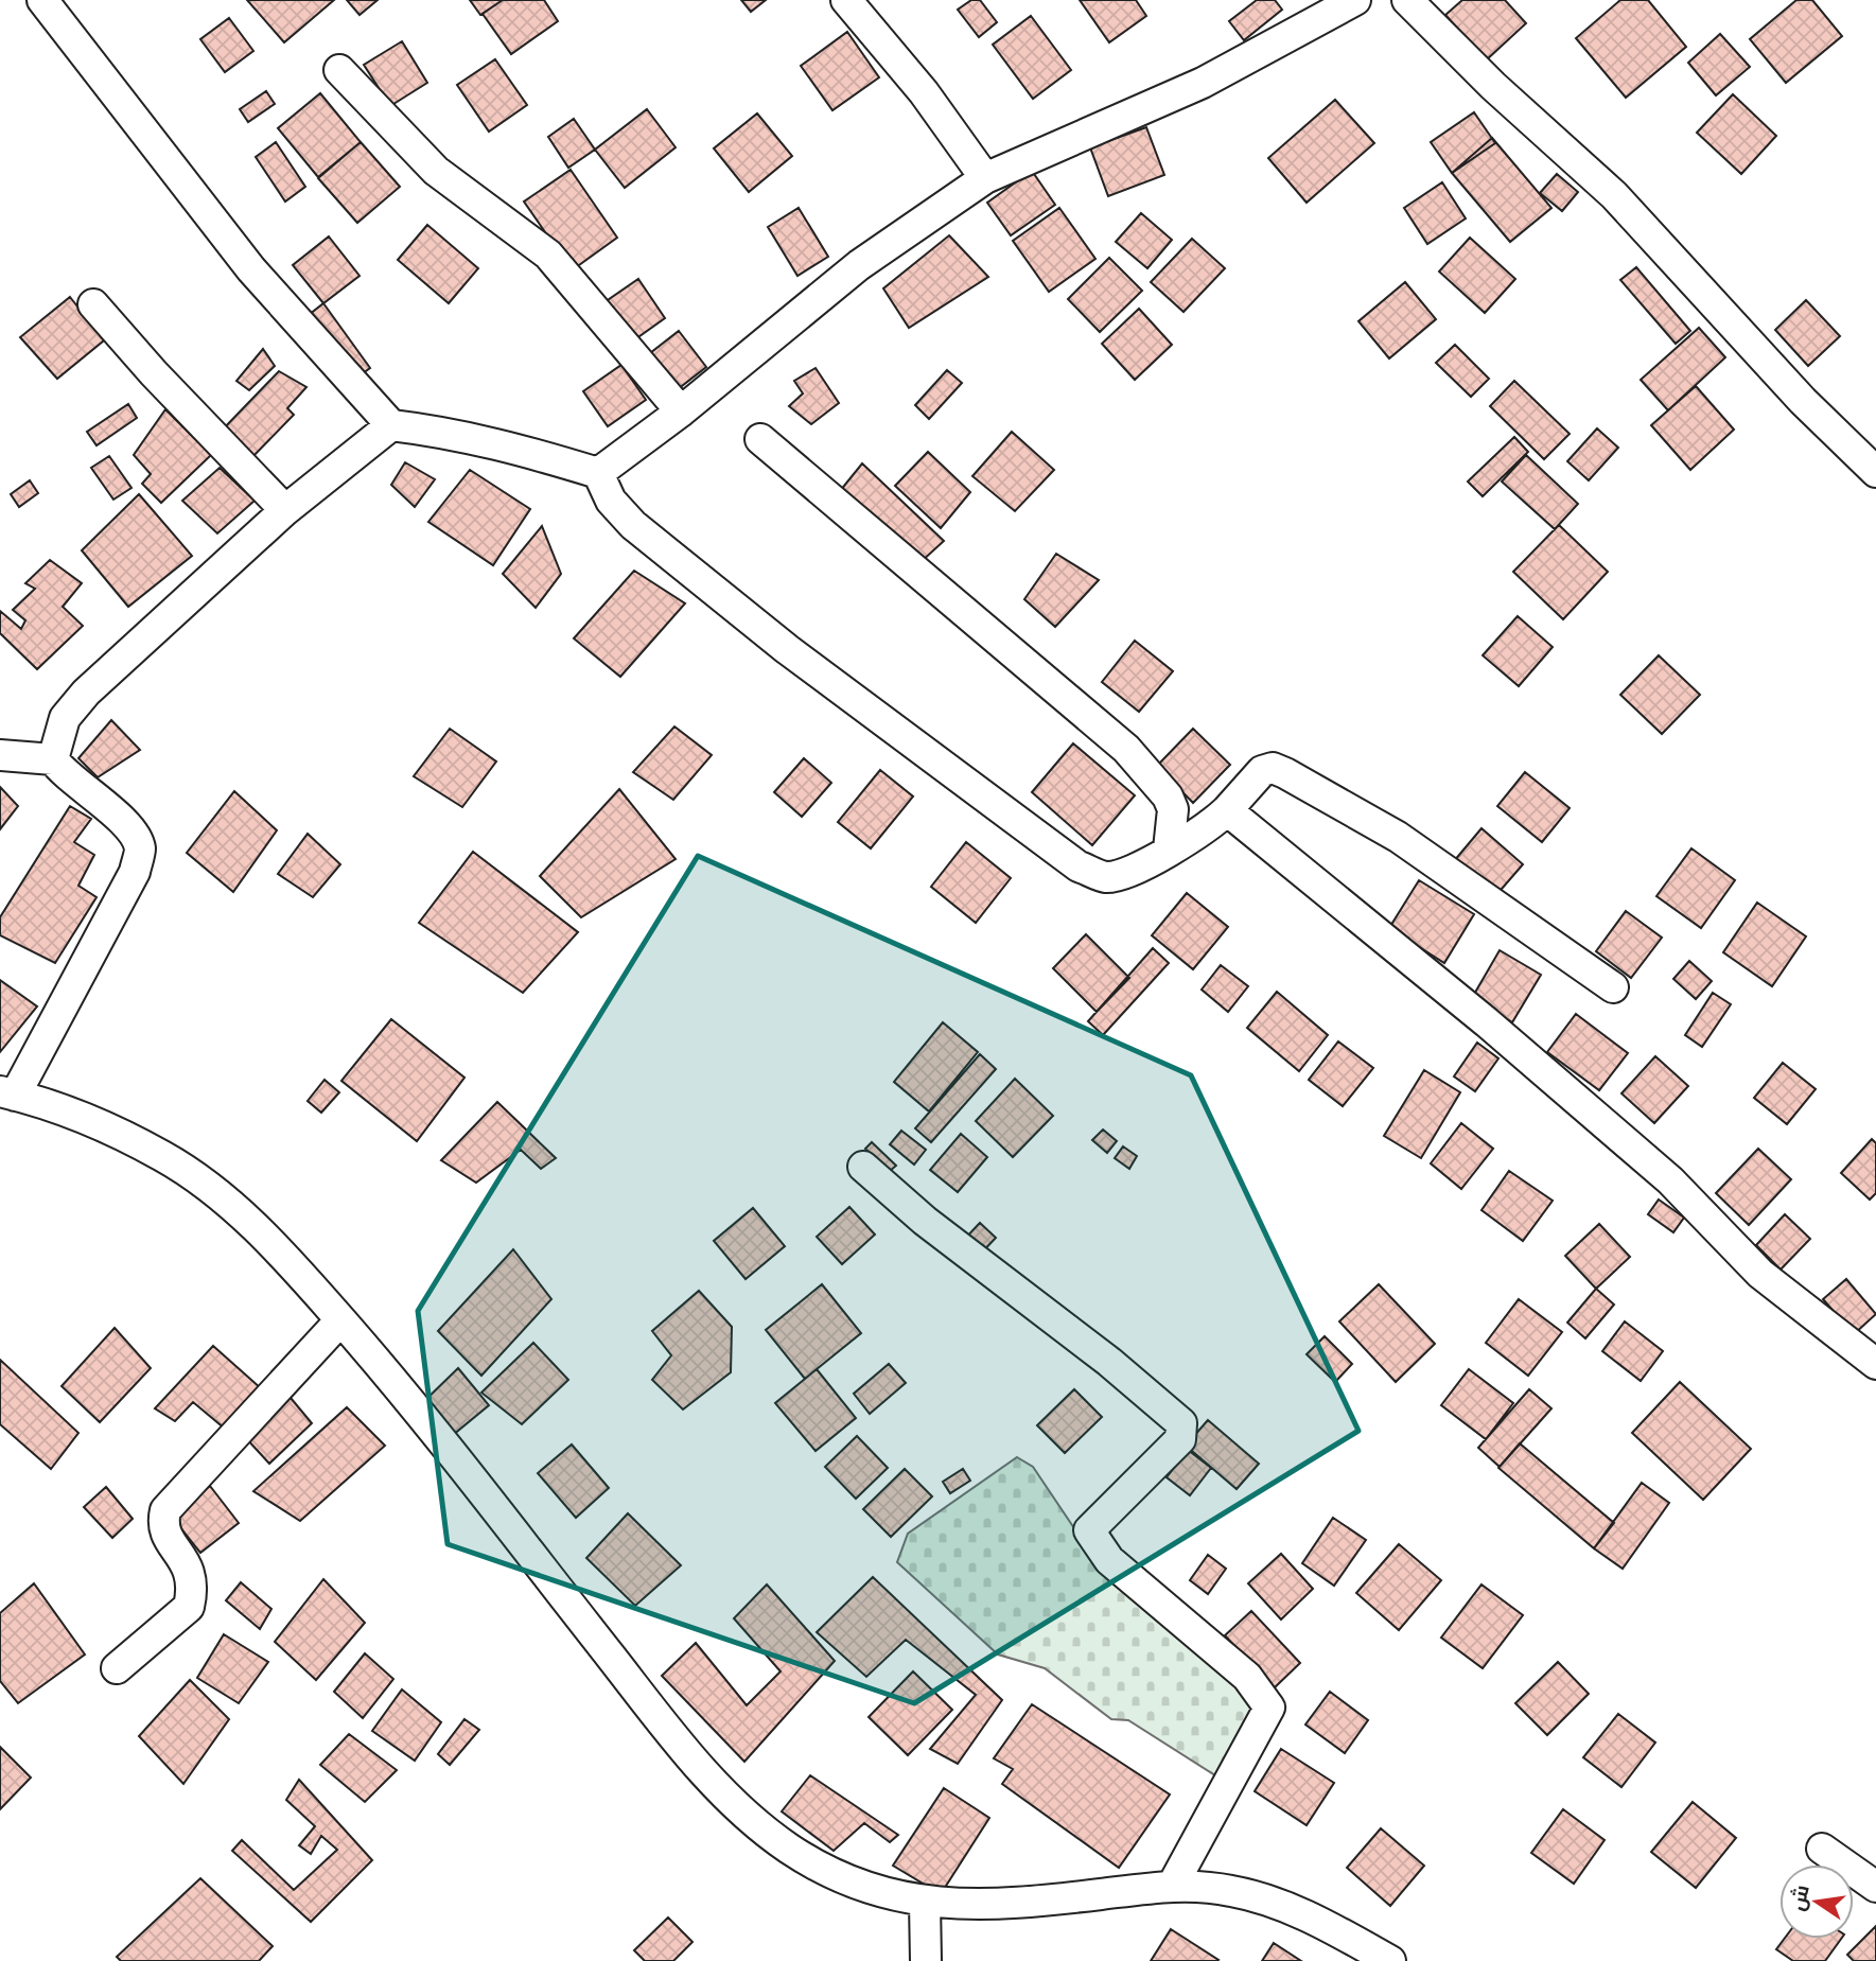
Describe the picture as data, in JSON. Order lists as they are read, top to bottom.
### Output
{
  "north": "left"
}
